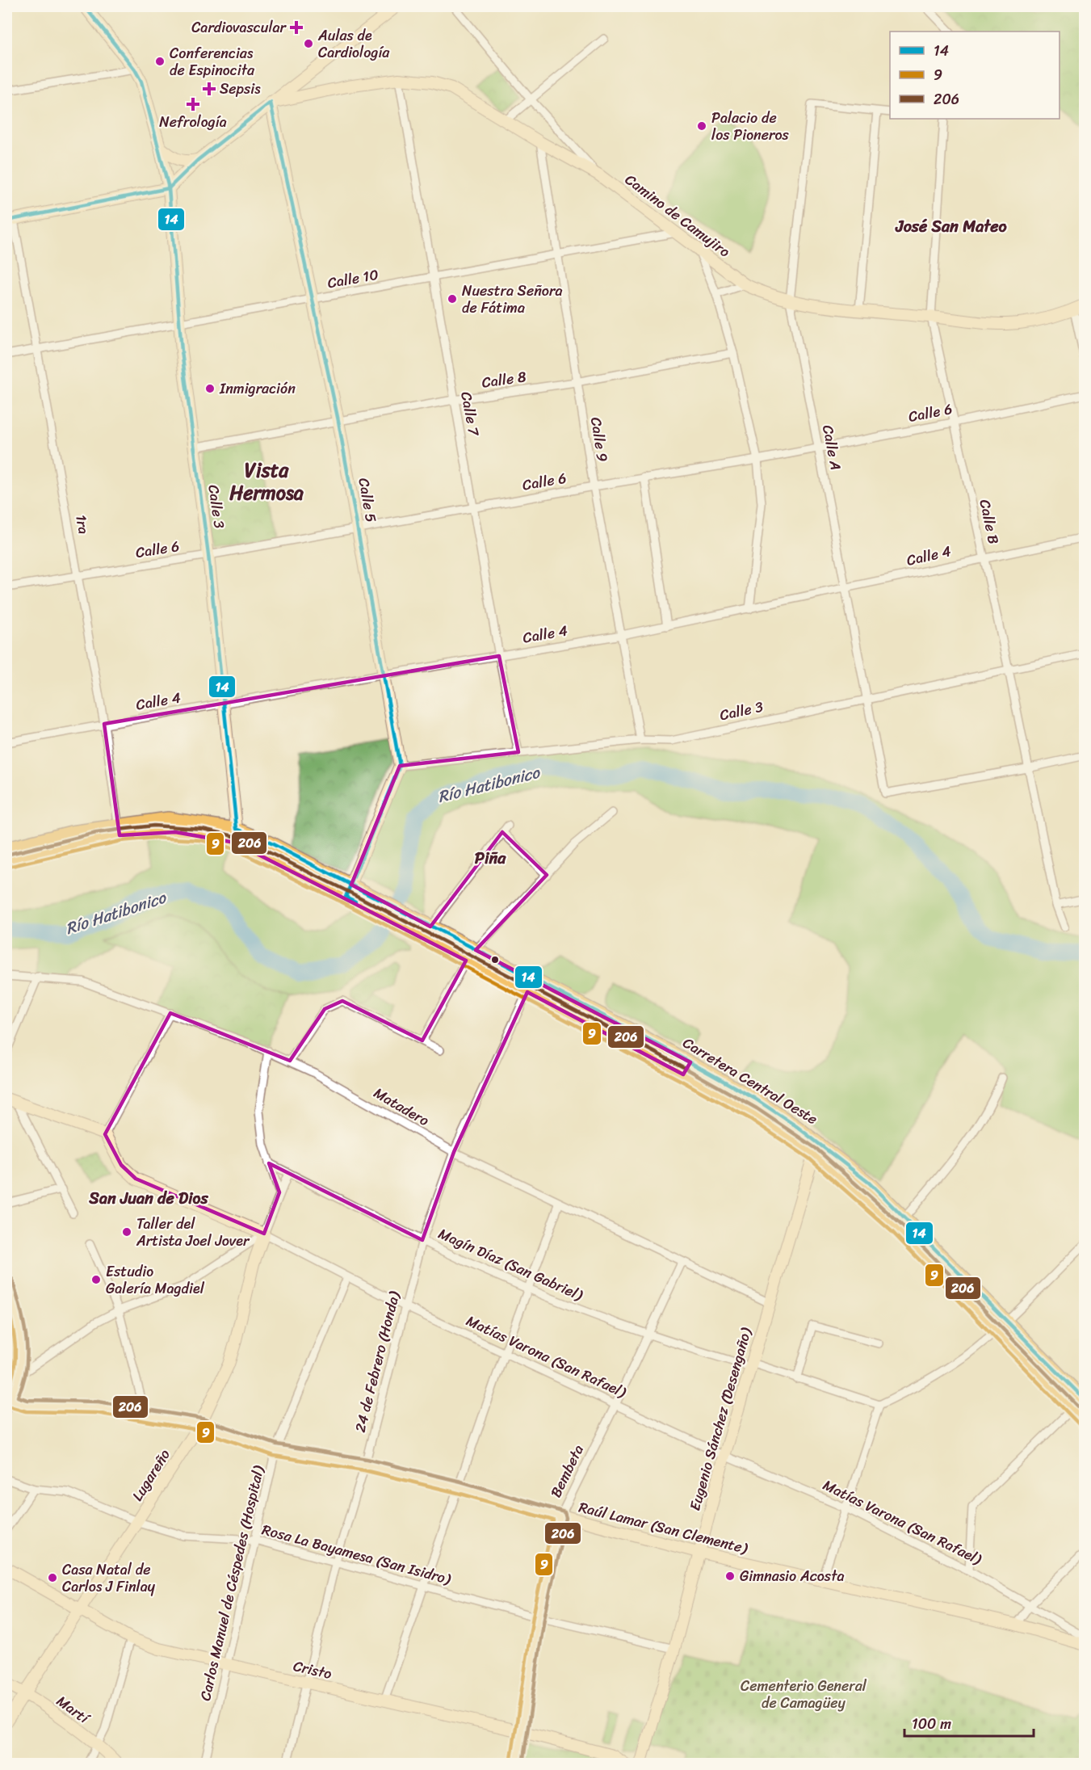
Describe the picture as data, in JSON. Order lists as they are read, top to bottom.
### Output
{
  "streets": {
    "main road": ["Carretera Central Oeste"],
    "street": [
      "Camino de Camujiro",
      "Calle 10",
      "Calle 8",
      "Calle 6",
      "Calle 7",
      "Calle 9",
      "Calle A",
      "Calle 5",
      "Calle 3",
      "Calle B",
      "1ra",
      "Calle 4",
      "Matadero",
      "Magín Díaz (San Gabriel)",
      "Matías Varona (San Rafael)",
      "24 de Febrero (Honda)",
      "Eugenio Sánchez (Desengaño)",
      "Bembeta",
      "Lugareño",
      "Raúl Lamar (San Clemente)",
      "Rosa La Bayamesa (San Isidro)",
      "Carlos Manuel de Céspedes (Hospital)",
      "Cristo",
      "Martí"
    ]
  },
  "crossings": [
    ["Camino de Camujiro", "Calle 10"],
    ["Camino de Camujiro", "Calle 7"],
    ["Camino de Camujiro", "Calle 9"],
    ["Camino de Camujiro", "Calle A"],
    ["Camino de Camujiro", "Calle 5"],
    ["Camino de Camujiro", "Calle B"],
    ["Calle 10", "Calle 7"],
    ["Calle 10", "Calle 9"],
    ["Calle 10", "Calle 5"],
    ["Calle 10", "Calle 3"],
    ["Calle 10", "1ra"],
    ["Calle 8", "Calle 7"],
    ["Calle 8", "Calle 9"],
    ["Calle 8", "Calle 5"],
    ["Calle 8", "Calle 3"],
    ["Calle 6", "Calle 7"],
    ["Calle 6", "Calle 9"],
    ["Calle 6", "Calle A"],
    ["Calle 6", "Calle 5"],
    ["Calle 6", "Calle 3"],
    ["Calle 6", "Calle B"],
    ["Calle 6", "1ra"],
    ["Calle 7", "Calle 3"],
    ["Calle 7", "Calle 4"],
    ["Calle 9", "Calle 3"],
    ["Calle 9", "Calle 4"],
    ["Calle A", "Calle 3"],
    ["Calle A", "Calle B"],
    ["Calle A", "Calle 4"],
    ["Calle 5", "Calle 3"],
    ["Calle 5", "Calle 4"],
    ["Calle 3", "Calle B"],
    ["Calle 3", "Calle 4"],
    ["Calle 3", "Carretera Central Oeste"],
    ["Calle B", "Calle 4"],
    ["1ra", "Calle 4"],
    ["1ra", "Carretera Central Oeste"],
    ["Carretera Central Oeste", "24 de Febrero (Honda)"],
    ["Carretera Central Oeste", "Eugenio Sánchez (Desengaño)"],
    ["Matadero", "24 de Febrero (Honda)"],
    ["Matadero", "Eugenio Sánchez (Desengaño)"],
    ["Matadero", "Bembeta"],
    ["Magín Díaz (San Gabriel)", "24 de Febrero (Honda)"],
    ["Magín Díaz (San Gabriel)", "Eugenio Sánchez (Desengaño)"],
    ["Magín Díaz (San Gabriel)", "Bembeta"],
    ["Magín Díaz (San Gabriel)", "Lugareño"],
    ["Matías Varona (San Rafael)", "24 de Febrero (Honda)"],
    ["Matías Varona (San Rafael)", "Eugenio Sánchez (Desengaño)"],
    ["Matías Varona (San Rafael)", "Bembeta"],
    ["Matías Varona (San Rafael)", "Lugareño"],
    ["Matías Varona (San Rafael)", "Raúl Lamar (San Clemente)"],
    ["Matías Varona (San Rafael)", "Carlos Manuel de Céspedes (Hospital)"],
    ["24 de Febrero (Honda)", "Raúl Lamar (San Clemente)"],
    ["24 de Febrero (Honda)", "Rosa La Bayamesa (San Isidro)"],
    ["24 de Febrero (Honda)", "Cristo"],
    ["Eugenio Sánchez (Desengaño)", "Raúl Lamar (San Clemente)"],
    ["Eugenio Sánchez (Desengaño)", "Rosa La Bayamesa (San Isidro)"],
    ["Bembeta", "Raúl Lamar (San Clemente)"],
    ["Bembeta", "Rosa La Bayamesa (San Isidro)"],
    ["Bembeta", "Cristo"],
    ["Lugareño", "Raúl Lamar (San Clemente)"],
    ["Lugareño", "Rosa La Bayamesa (San Isidro)"],
    ["Lugareño", "Cristo"],
    ["Lugareño", "Martí"],
    ["Raúl Lamar (San Clemente)", "Carlos Manuel de Céspedes (Hospital)"],
    ["Rosa La Bayamesa (San Isidro)", "Carlos Manuel de Céspedes (Hospital)"],
    ["Carlos Manuel de Céspedes (Hospital)", "Cristo"]
  ],
  "districts": [
    "José San Mateo",
    "Vista Hermosa",
    "Piña",
    "San Juan de Dios"
  ],
  "water": ["Río Hatibonico"],
  "parks": ["Cementerio General de Camagüey"],
  "places": {
    "health": ["Cardiovascular", "Sepsis", "Nefrología"],
    "other": [
      "Aulas de Cardiología",
      "Conferencias de Espinocita",
      "Palacio de los Pioneros",
      "Nuestra Señora de Fátima",
      "Inmigración",
      "Taller del Artista Joel Jover",
      "Estudio Galería Magdiel",
      "Gimnasio Acosta",
      "Casa Natal de Carlos J Finlay"
    ]
  },
  "lines": ["transit line 14", "transit line 206", "transit line 9"],
  "legend": ["14", "9", "206"],
  "scale_bar": "100 m"
}
